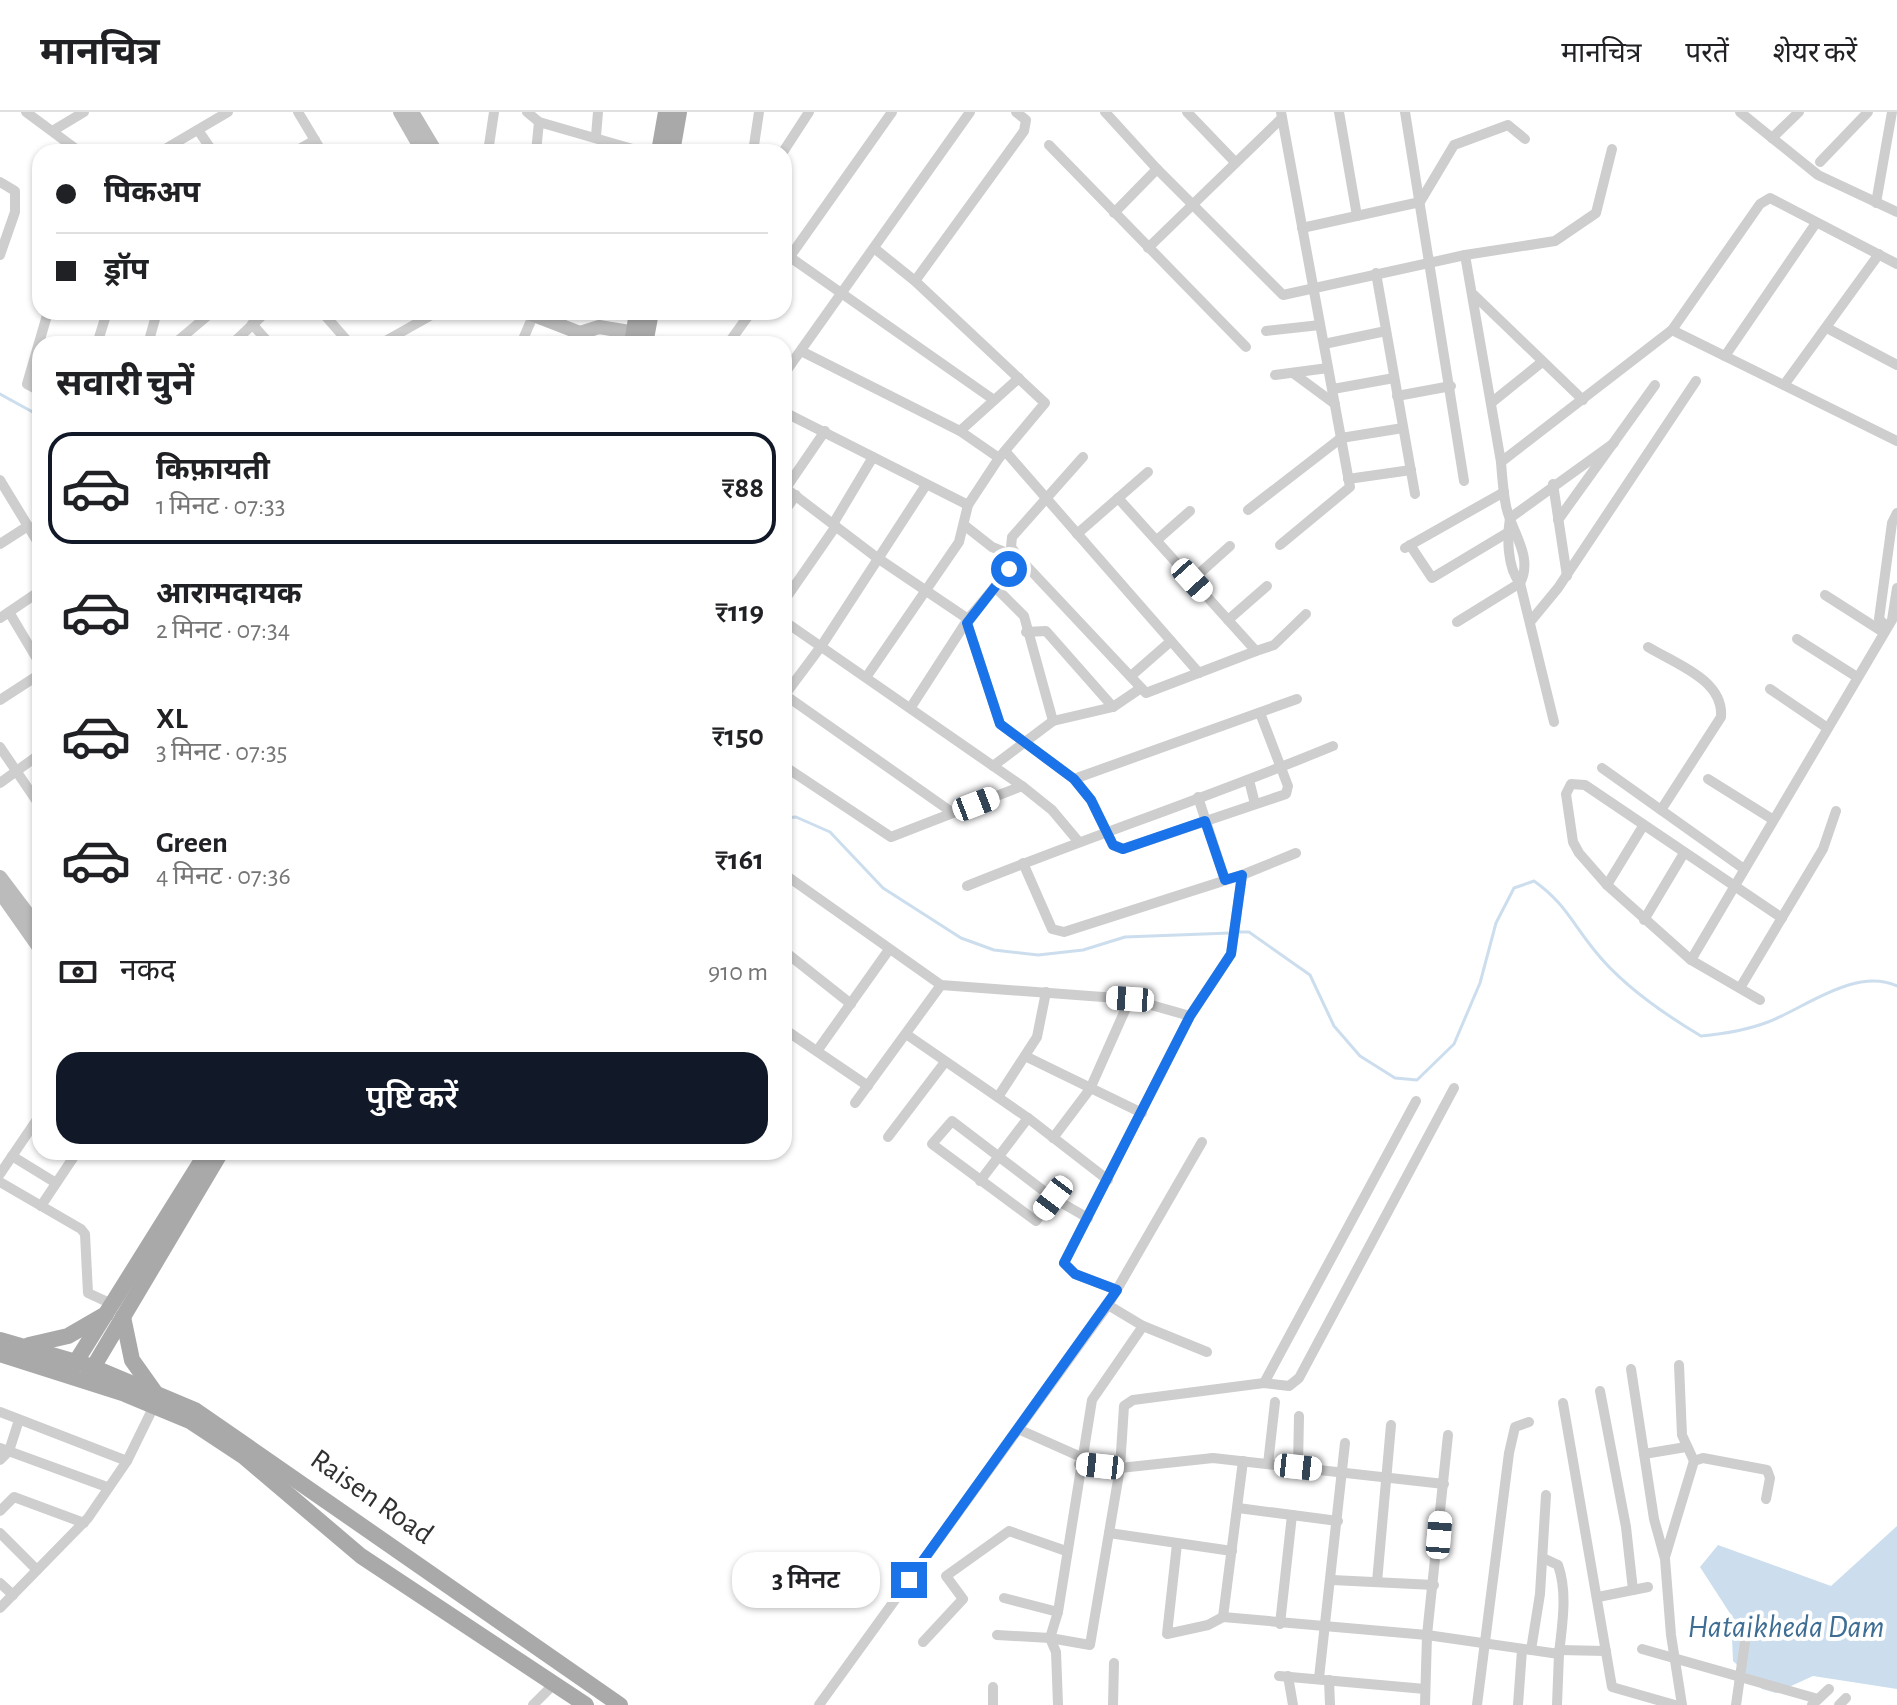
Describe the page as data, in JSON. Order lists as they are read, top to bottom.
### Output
{
  "streets": {
    "main road": ["Raisen Road"]
  },
  "water": ["Hataikheda Dam"],
  "page": {
    "header": "मानचित्र",
    "nav": ["मानचित्र", "परतें", "शेयर करें"],
    "banner": ["पिकअप", "ड्रॉप"],
    "heading": "सवारी चुनें",
    "list": [
      {
        "name": "किफ़ायती",
        "note": "1 मिनट · 07:33",
        "value": "₹88"
      },
      {
        "name": "आरामदायक",
        "note": "2 मिनट · 07:34",
        "value": "₹119"
      },
      {
        "name": "XL",
        "note": "3 मिनट · 07:35",
        "value": "₹150"
      },
      {
        "name": "Green",
        "note": "4 मिनट · 07:36",
        "value": "₹161"
      }
    ],
    "pay": ["नकद", "910 m"],
    "buttons": "पुष्टि करें",
    "bubble": "3 मिनट"
  }
}
